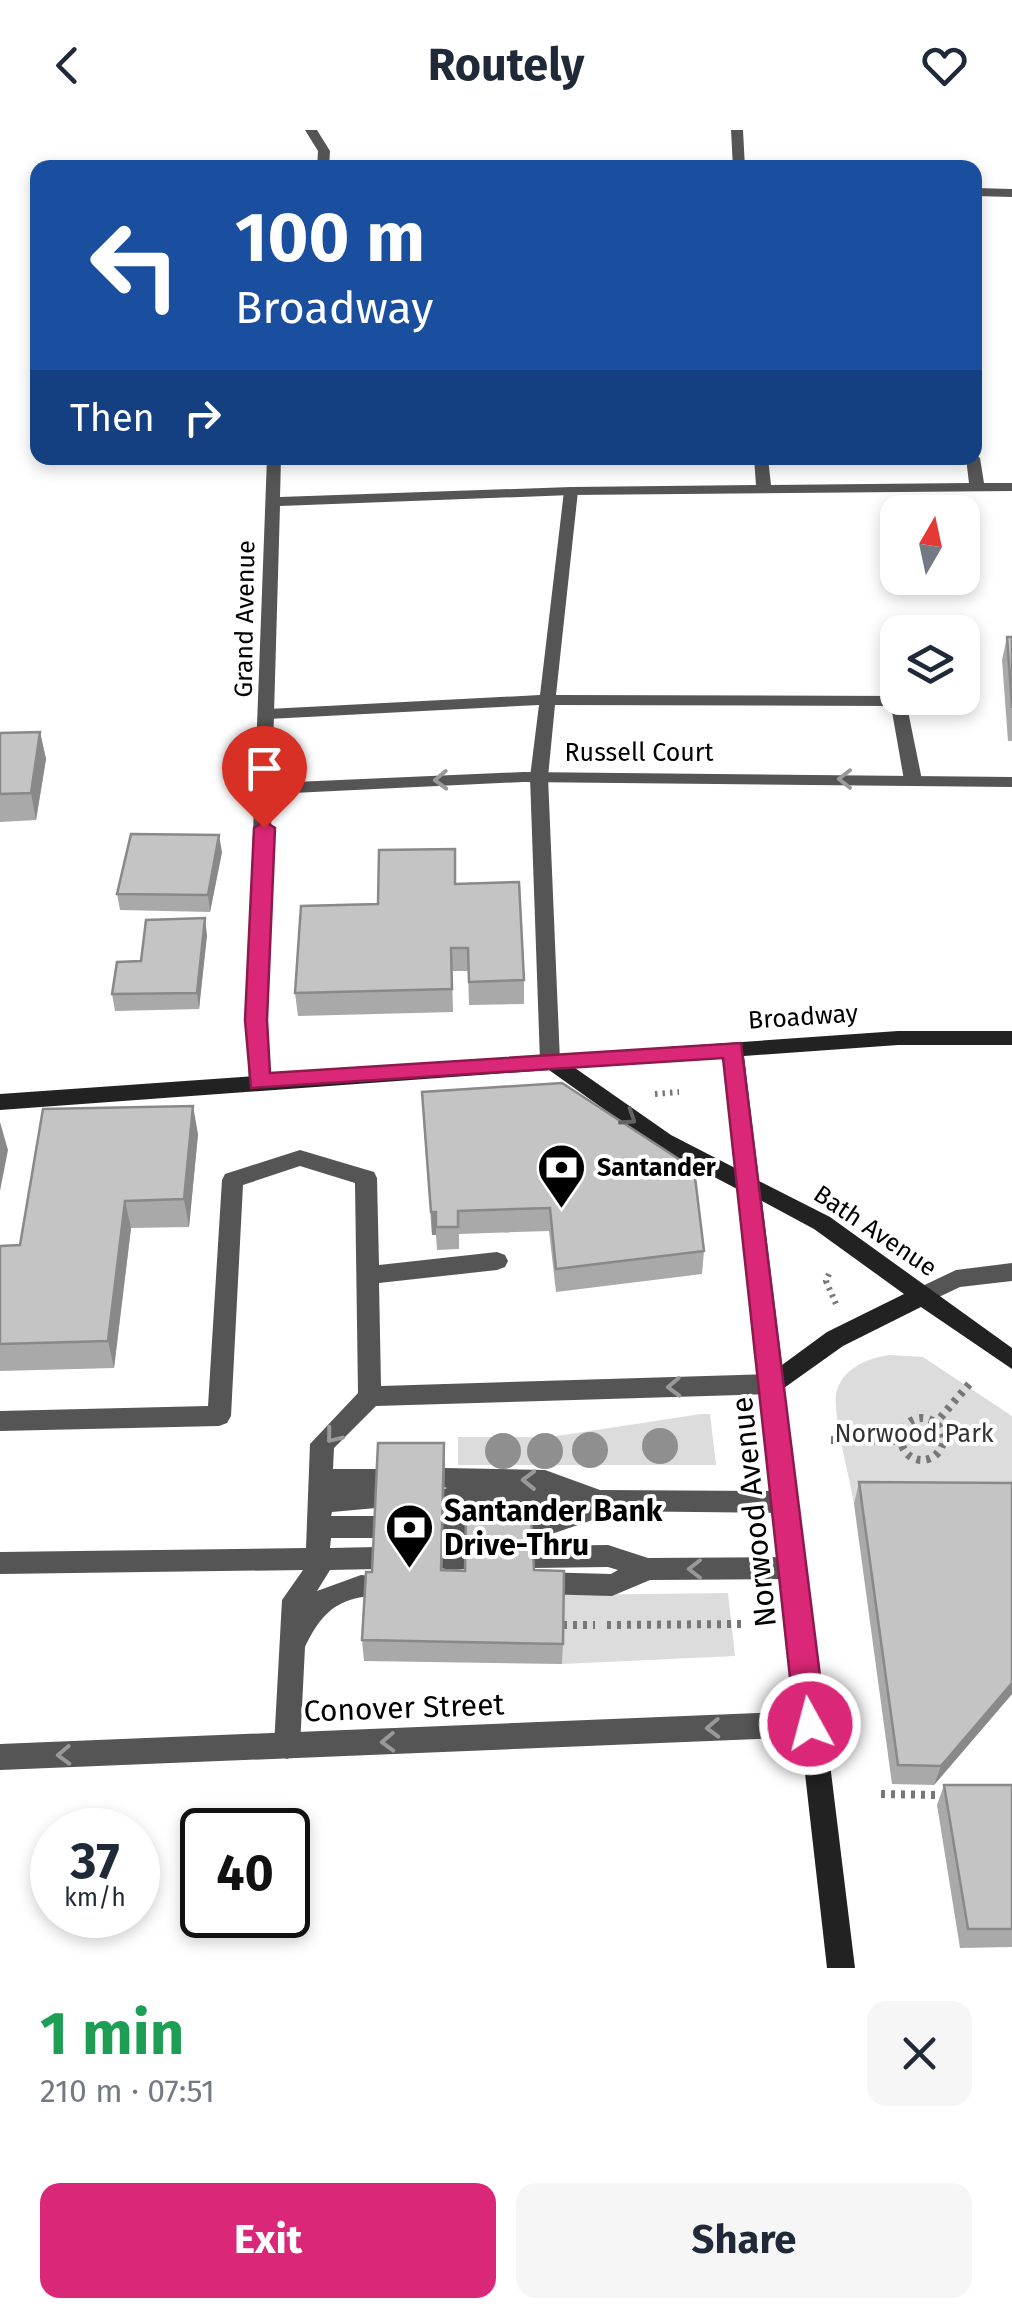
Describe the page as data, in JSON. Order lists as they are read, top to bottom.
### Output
{
  "streets": {
    "street": [
      "Grand Avenue",
      "Russell Court",
      "Broadway",
      "Bath Avenue",
      "Norwood Avenue",
      "Conover Street"
    ]
  },
  "crossings": [
    ["Grand Avenue", "Russell Court"],
    ["Grand Avenue", "Broadway"],
    ["Broadway", "Bath Avenue"],
    ["Broadway", "Norwood Avenue"],
    ["Bath Avenue", "Norwood Avenue"],
    ["Norwood Avenue", "Conover Street"]
  ],
  "one_way": ["Bath Avenue"],
  "parks": ["Norwood Park"],
  "places": {
    "bank": ["Santander", "Santander Bank Drive-Thru"]
  },
  "north": "top",
  "page": {
    "header": "Routely",
    "turn": ["100 m", "Broadway"],
    "then": "Then",
    "speed": "37 km/h",
    "limit": "40",
    "heading": ["1 min", "210 m · 07:51"],
    "buttons": ["Exit", "Share"]
  }
}
